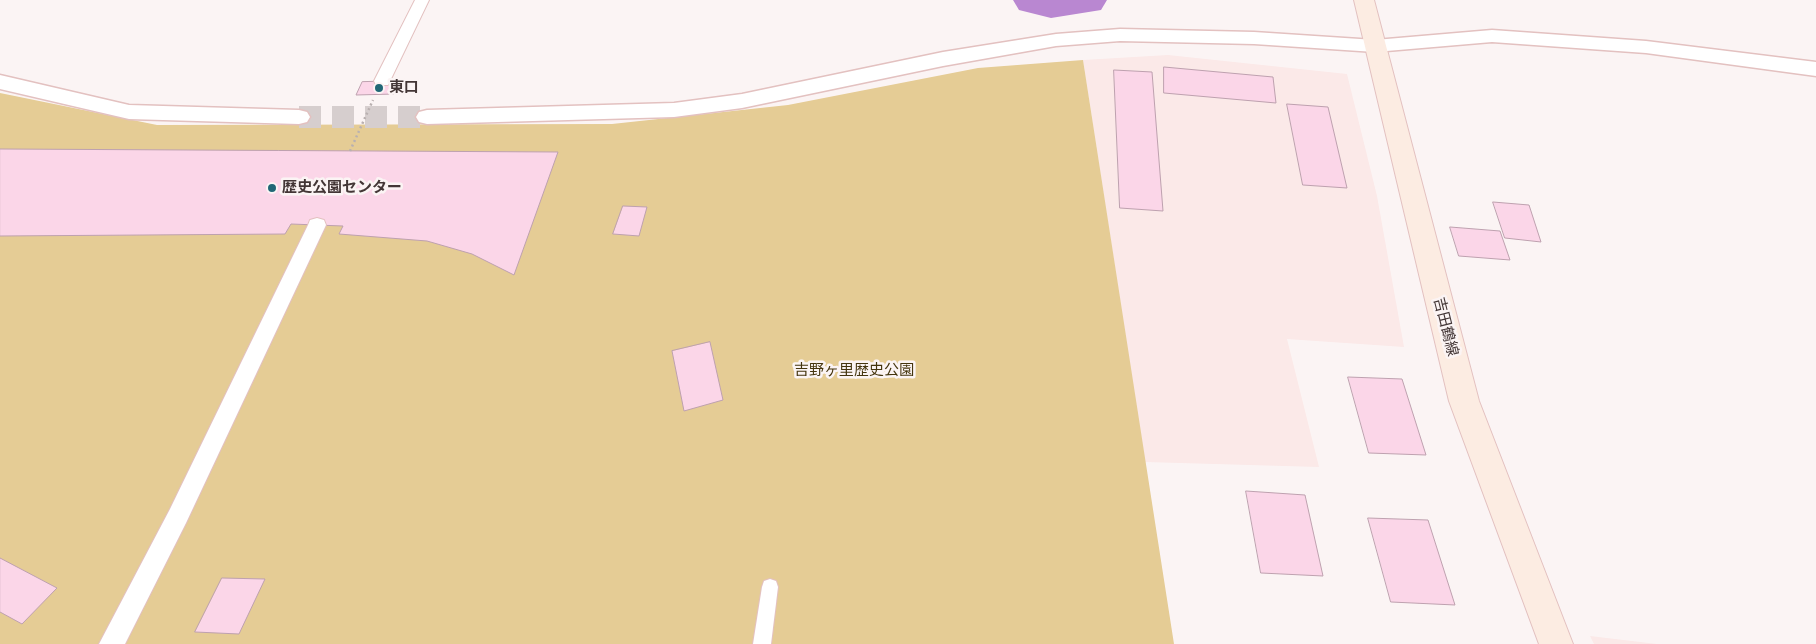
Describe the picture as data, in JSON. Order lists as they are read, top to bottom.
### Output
{
  "streets": {
    "main road": ["吉田鶴線"]
  },
  "parks": ["吉野ヶ里歴史公園"],
  "places": ["東口", "歴史公園センター"]
}
